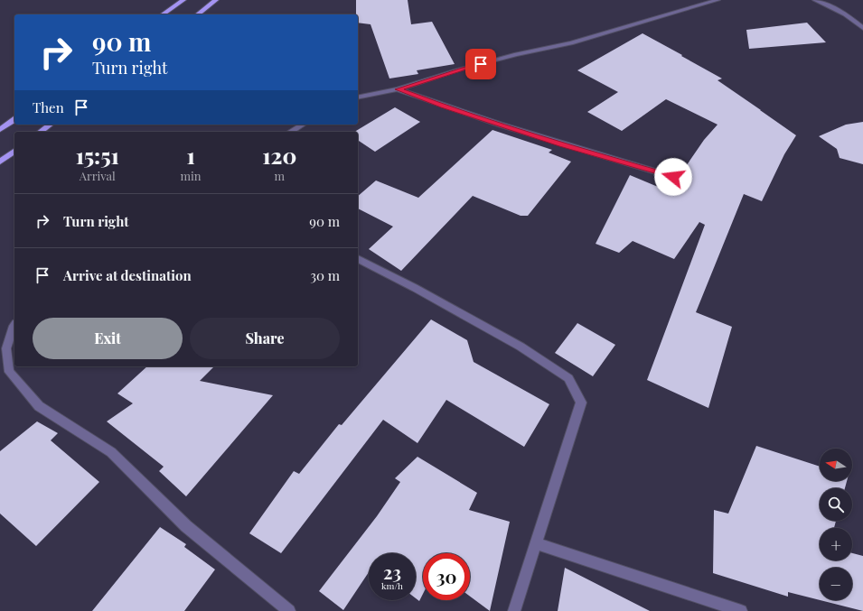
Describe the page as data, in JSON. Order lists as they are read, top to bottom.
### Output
{
  "north": "left",
  "page": {
    "turn": ["90 m", "Turn right"],
    "then": "Then",
    "eta": [
      "15:51",
      "Arrival",
      "1",
      "min",
      "120",
      "m"
    ],
    "list": [
      {
        "name": "Turn right",
        "value": "90 m"
      },
      {
        "name": "Arrive at destination",
        "value": "30 m"
      }
    ],
    "buttons": ["Exit", "Share"],
    "map_buttons": ["+", "−"],
    "speed": "23 km/h",
    "limit": "30"
  }
}
